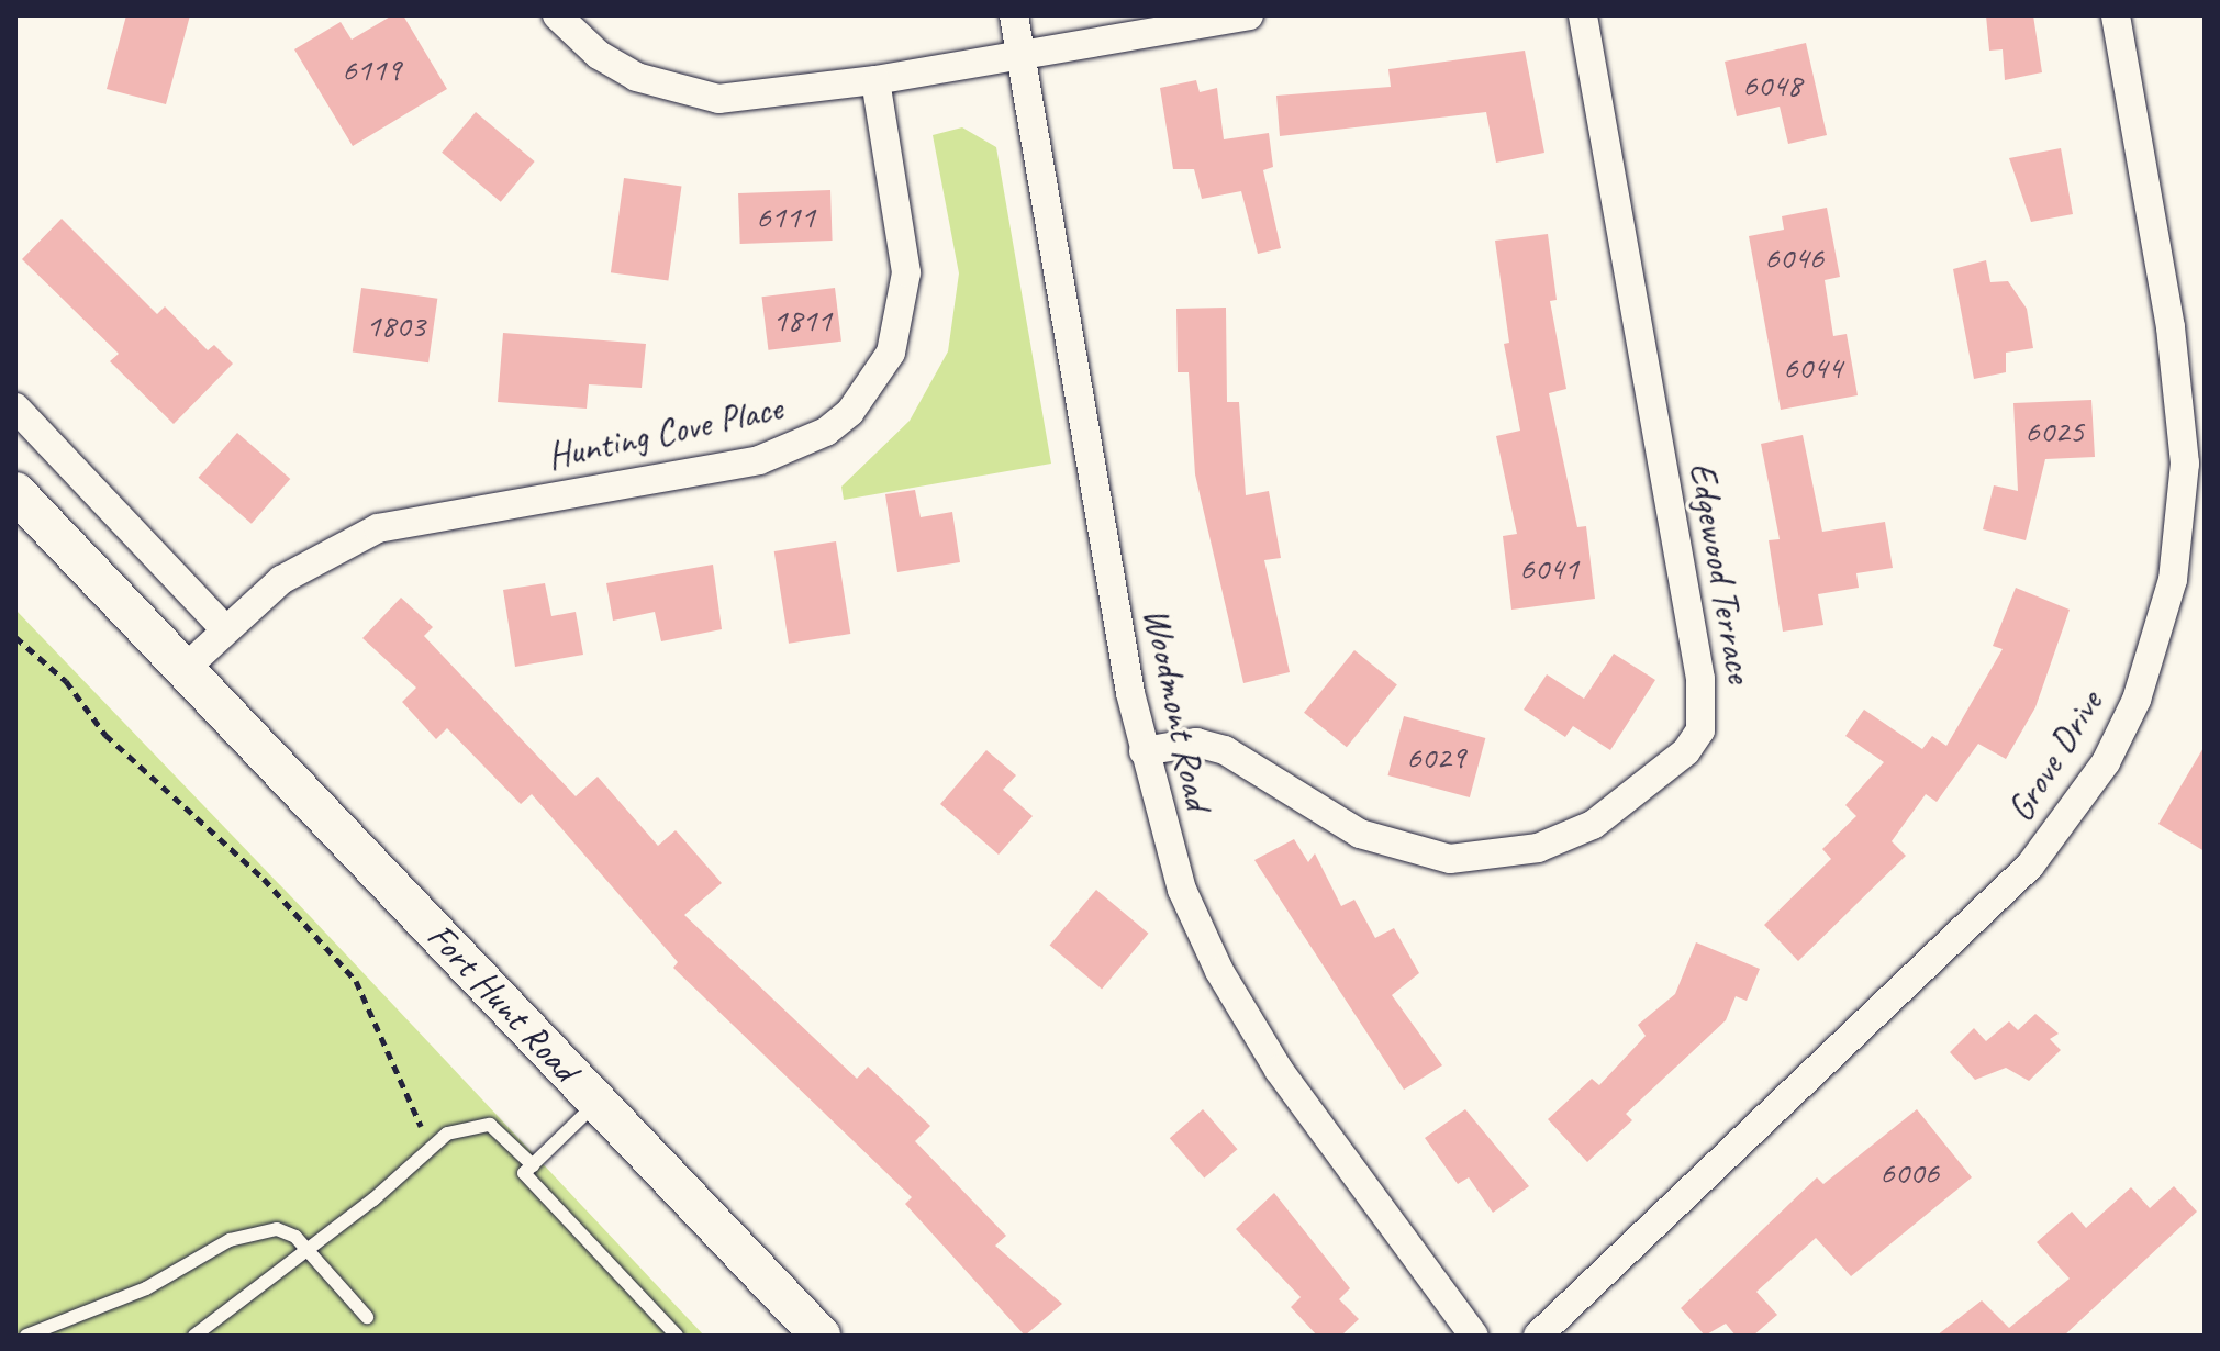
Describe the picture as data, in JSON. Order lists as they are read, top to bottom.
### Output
{
  "streets": {
    "main road": ["Fort Hunt Road"],
    "street": [
      "Hunting Cove Place",
      "Edgewood Terrace",
      "Woodmont Road",
      "Grove Drive"
    ]
  },
  "crossings": [
    ["Edgewood Terrace", "Woodmont Road"]
  ],
  "house_numbers": [
    "6119",
    "6048",
    "6111",
    "6046",
    "1811",
    "1803",
    "6044",
    "6025",
    "6041",
    "6029",
    "6006"
  ]
}
